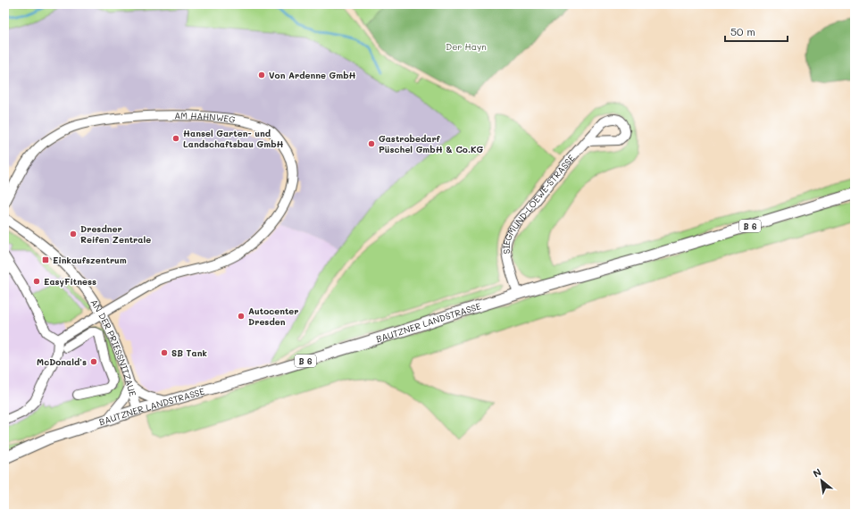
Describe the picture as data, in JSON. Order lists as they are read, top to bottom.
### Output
{
  "streets": {
    "main road": ["B 6", "BAUTZNER LANDSTRASSE"],
    "street": ["AM HAHNWEG", "SIEGMUND-LOEWE-STRASSE", "AN DER PRIESSNITZAUE"]
  },
  "crossings": [
    ["AM HAHNWEG", "AN DER PRIESSNITZAUE"],
    ["SIEGMUND-LOEWE-STRASSE", "BAUTZNER LANDSTRASSE"],
    ["BAUTZNER LANDSTRASSE", "AN DER PRIESSNITZAUE"]
  ],
  "parks": ["Der Hayn"],
  "places": {
    "other": [
      "Von Ardenne GmbH",
      "Hansel Garten- und Landschaftsbau GmbH",
      "Gastrobedarf Püschel GmbH & Co.KG",
      "Dresdner Reifen Zentrale",
      "EasyFitness",
      "Autocenter Dresden",
      "SB Tank",
      "McDonald's"
    ],
    "transit": ["Einkaufszentrum"]
  },
  "scale_bar": "50 m",
  "north": "top left"
}
